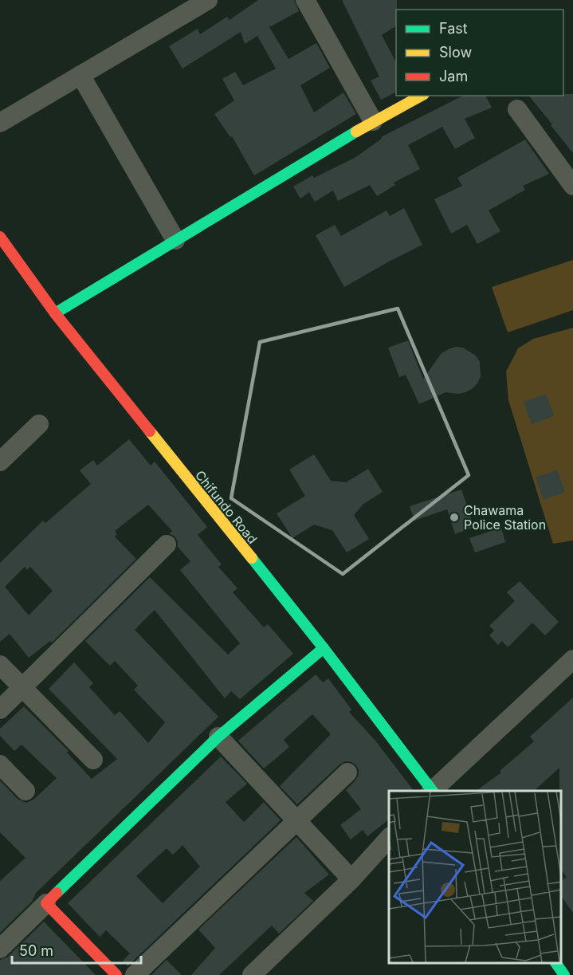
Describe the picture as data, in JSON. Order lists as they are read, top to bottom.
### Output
{
  "streets": {
    "street": ["Chifundo Road"]
  },
  "places": ["Chawama Police Station"],
  "legend": ["Fast", "Slow", "Jam"],
  "scale_bar": "50 m"
}
